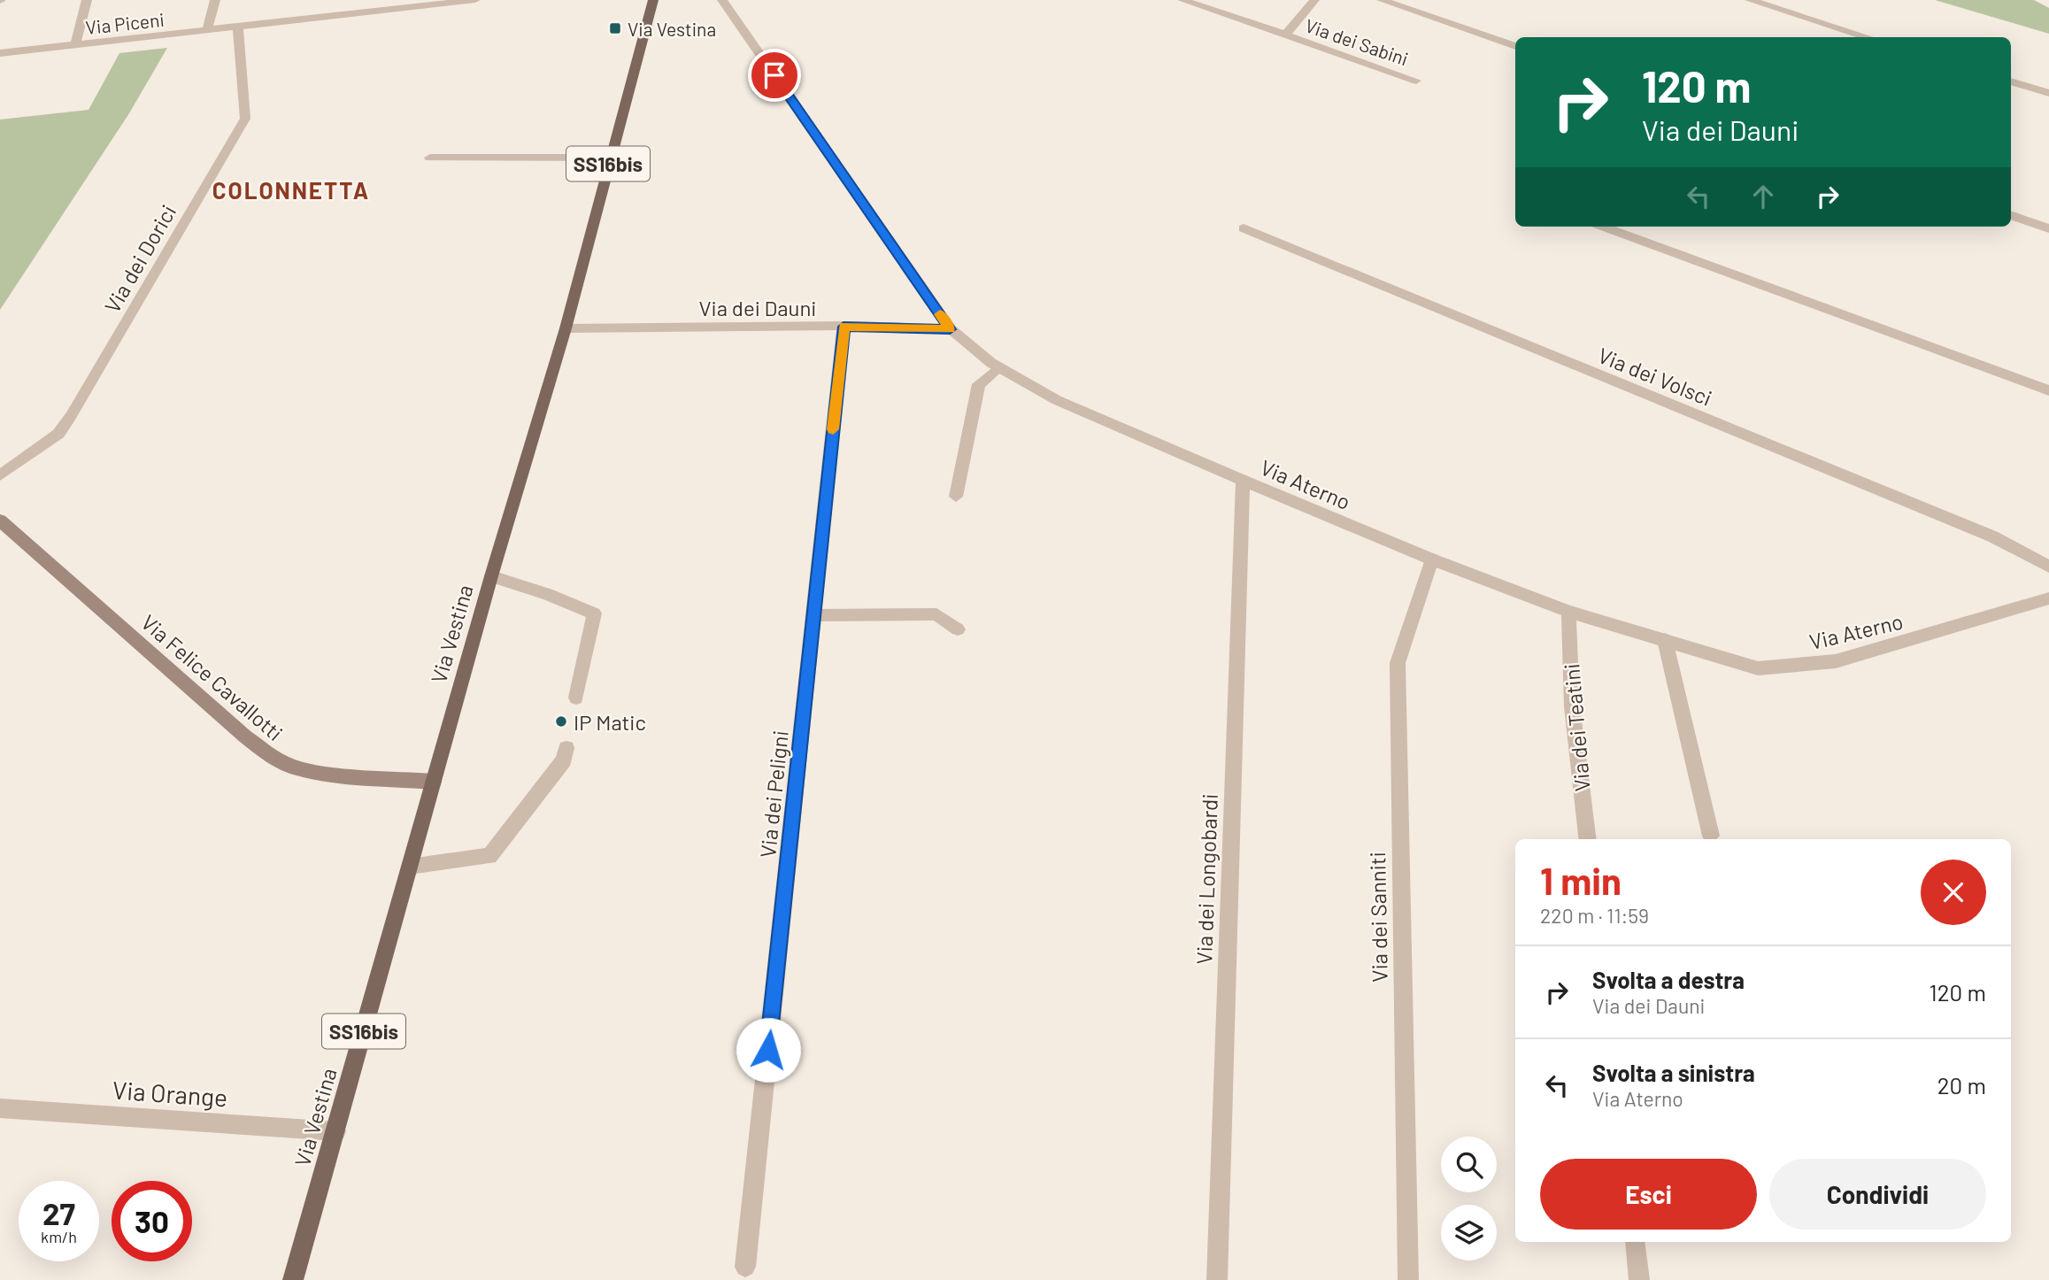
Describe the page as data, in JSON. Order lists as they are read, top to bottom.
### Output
{
  "streets": {
    "main road": ["SS16bis", "Via Vestina", "Via Felice Cavallotti"],
    "street": [
      "Via Piceni",
      "Via dei Sabini",
      "Via dei Dorici",
      "Via dei Dauni",
      "Via dei Volsci",
      "Via Aterno",
      "Via dei Teatini",
      "Via dei Peligni",
      "Via dei Longobardi",
      "Via dei Sanniti",
      "Via Orange"
    ]
  },
  "crossings": [
    ["Via Piceni", "Via dei Dorici"],
    ["Via dei Dauni", "Via Aterno"],
    ["Via dei Dauni", "Via Vestina"],
    ["Via dei Dauni", "Via dei Peligni"],
    ["Via Aterno", "Via dei Teatini"],
    ["Via Aterno", "Via dei Longobardi"],
    ["Via Aterno", "Via dei Sanniti"],
    ["Via Vestina", "Via Felice Cavallotti"],
    ["Via Vestina", "Via Orange"]
  ],
  "districts": ["COLONNETTA"],
  "places": {
    "transit": ["Via Vestina"],
    "other": ["IP Matic"]
  },
  "page": {
    "turn": ["120 m", "Via dei Dauni"],
    "heading": ["1 min", "220 m · 11:59"],
    "list": [
      {
        "name": "Svolta a destra",
        "note": "Via dei Dauni",
        "value": "120 m"
      },
      {
        "name": "Svolta a sinistra",
        "note": "Via Aterno",
        "value": "20 m"
      }
    ],
    "buttons": ["Esci", "Condividi"],
    "speed": "27 km/h",
    "limit": "30"
  }
}
